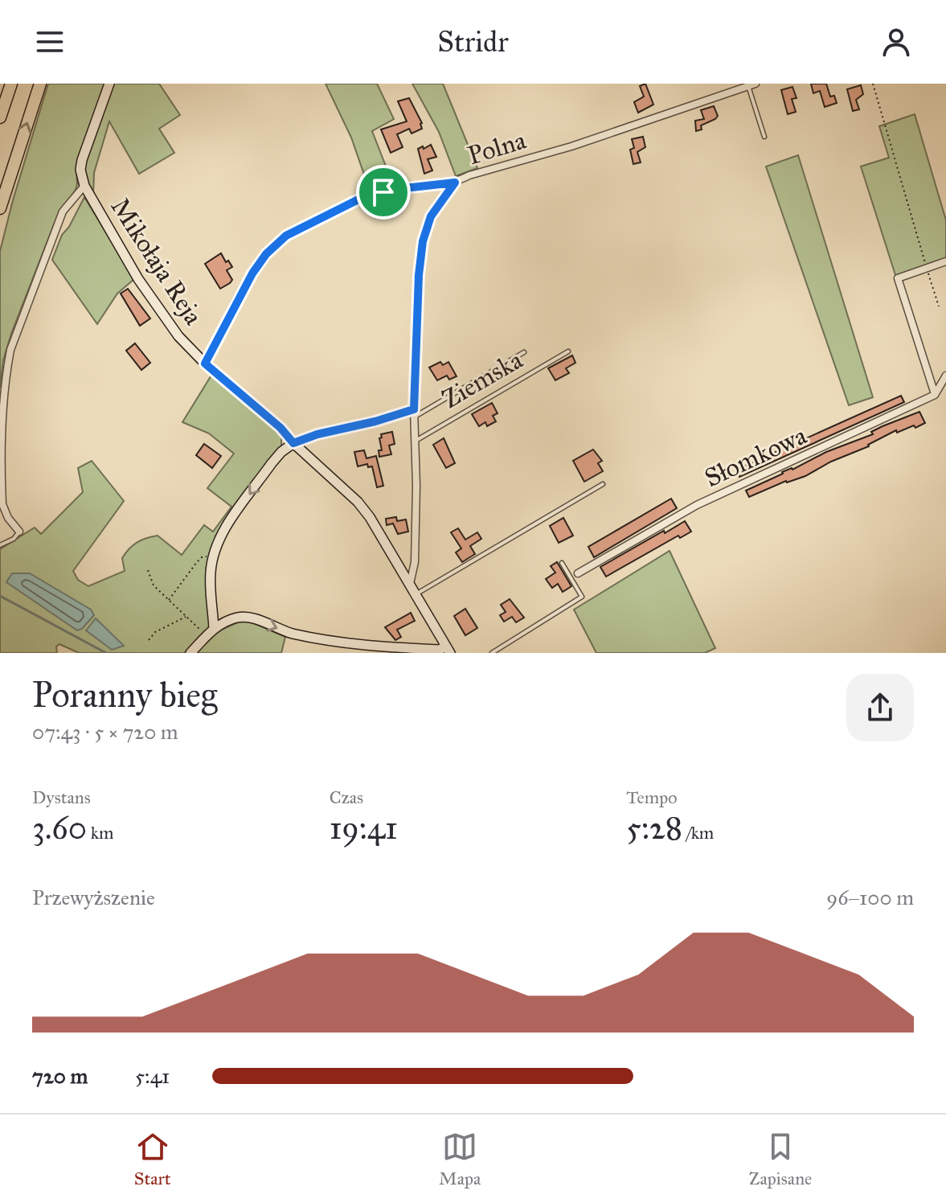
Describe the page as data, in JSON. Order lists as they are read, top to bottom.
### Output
{
  "streets": {
    "street": [
      "Polna",
      "Mikołaja Reja",
      "Ziemska",
      "Słomkowa"
    ]
  },
  "crossings": [
    ["Polna", "Mikołaja Reja"],
    ["Polna", "Ziemska"],
    ["Mikołaja Reja", "Ziemska"]
  ],
  "page": {
    "header": "Stridr",
    "heading": ["Poranny bieg", "07:43 · 5 × 720 m"],
    "stats": [
      ["Dystans", "3.60 km"],
      ["Czas", "19:41"],
      ["Tempo", "5:28 /km"]
    ],
    "chart": ["Przewyższenie", "96–100 m"],
    "list": [
      {
        "name": "720 m",
        "note": "5:41"
      }
    ],
    "tabs": ["Start", "Mapa", "Zapisane"]
  }
}
